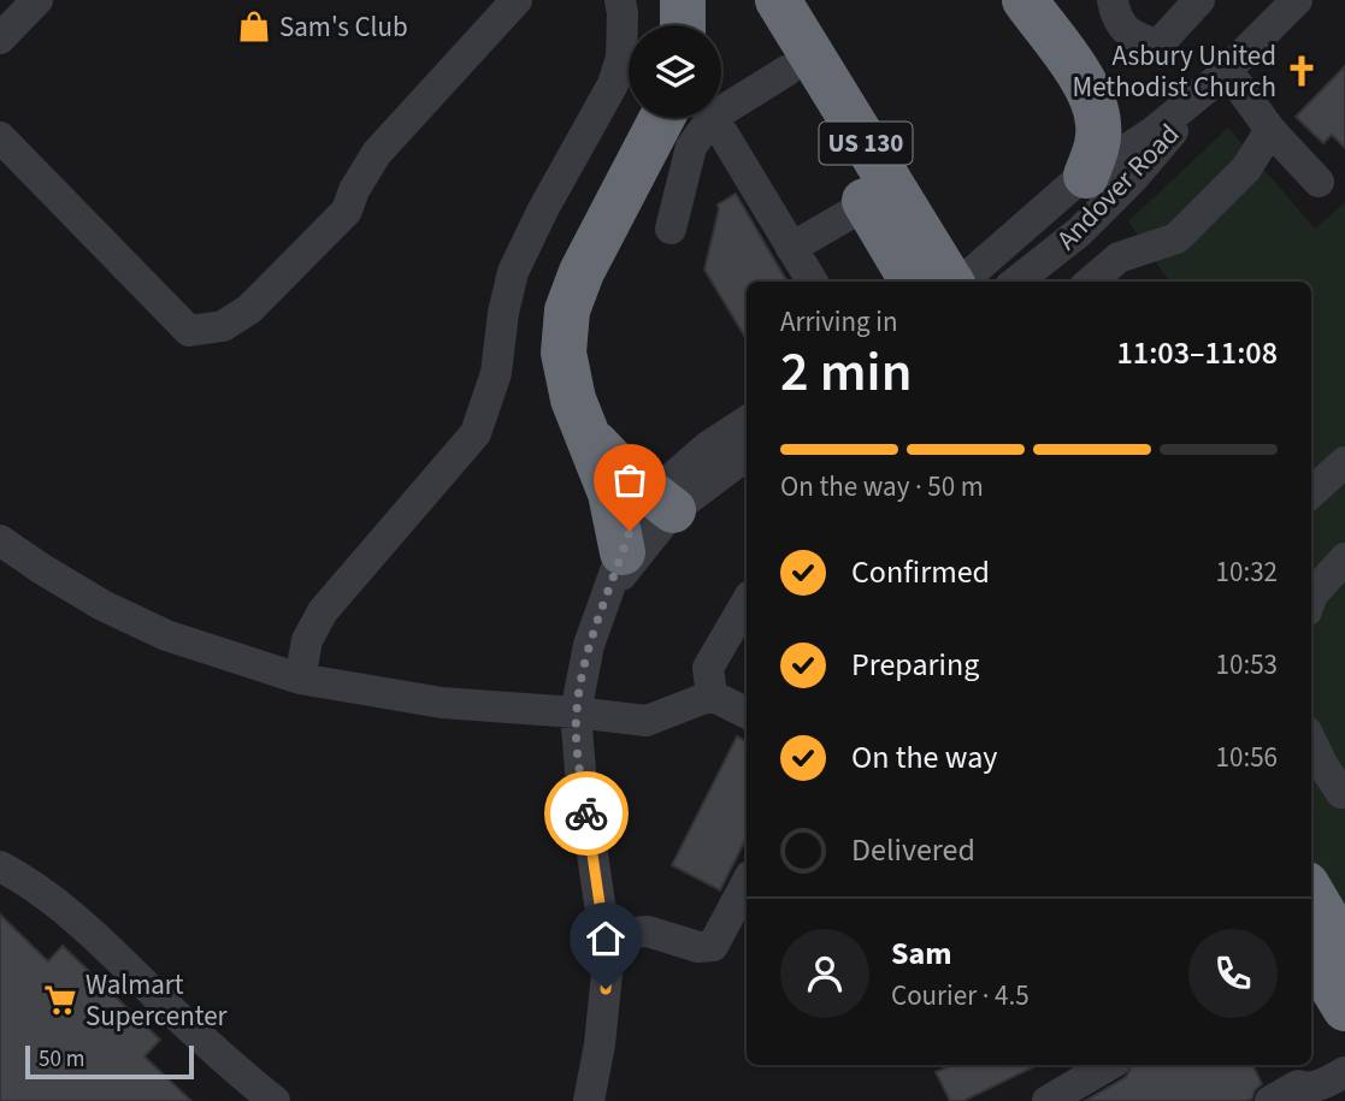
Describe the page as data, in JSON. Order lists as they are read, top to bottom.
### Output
{
  "streets": {
    "highway": ["US 130"],
    "street": ["Andover Road"]
  },
  "places": {
    "shop": ["Sam's Club"],
    "church": ["Asbury United Methodist Church"],
    "supermarket": ["Walmart Supercenter"]
  },
  "scale_bar": "50 m",
  "page": {
    "heading": ["2 min", "Arriving in", "11:03–11:08"],
    "panel": ["Sam", "Courier · 4.5"],
    "bar": "On the way · 50 m",
    "list": [
      ["Confirmed", "10:32"],
      ["Preparing", "10:53"],
      ["On the way", "10:56"],
      "Delivered"
    ],
    "scale": "50 m"
  }
}
